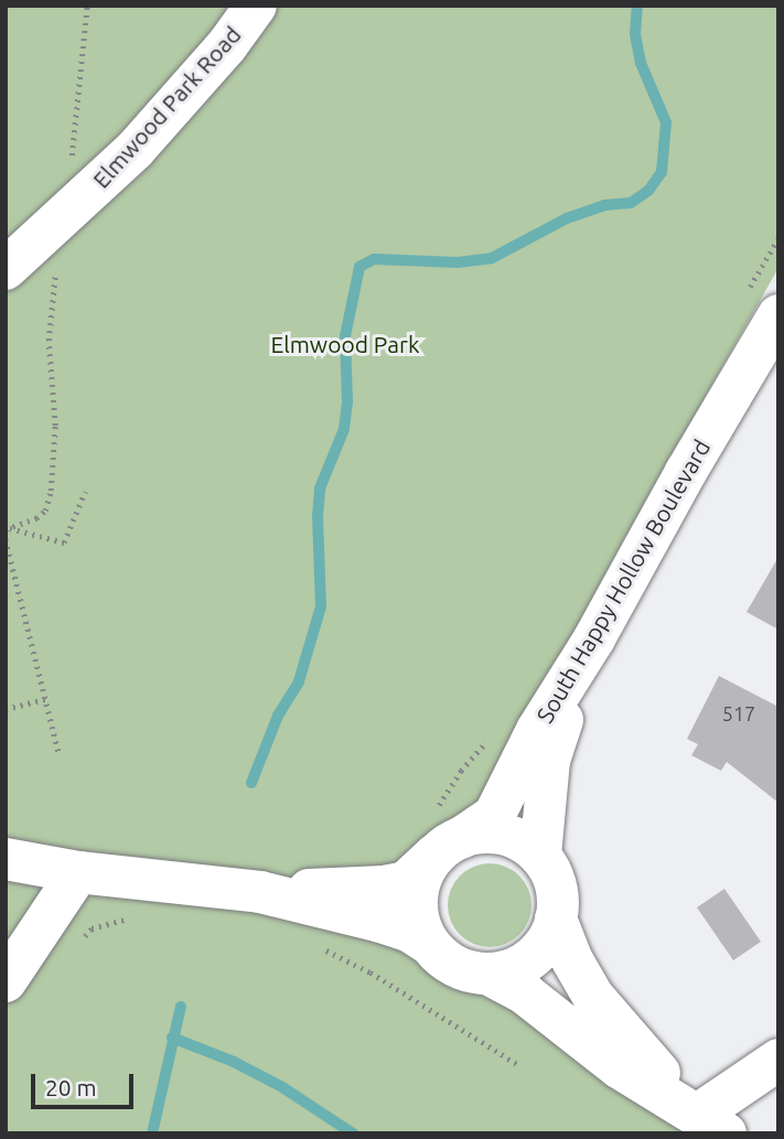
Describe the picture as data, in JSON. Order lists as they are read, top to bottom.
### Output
{
  "streets": {
    "street": ["Elmwood Park Road", "South Happy Hollow Boulevard"]
  },
  "parks": ["Elmwood Park"],
  "house_numbers": ["517"],
  "scale_bar": "20 m"
}
